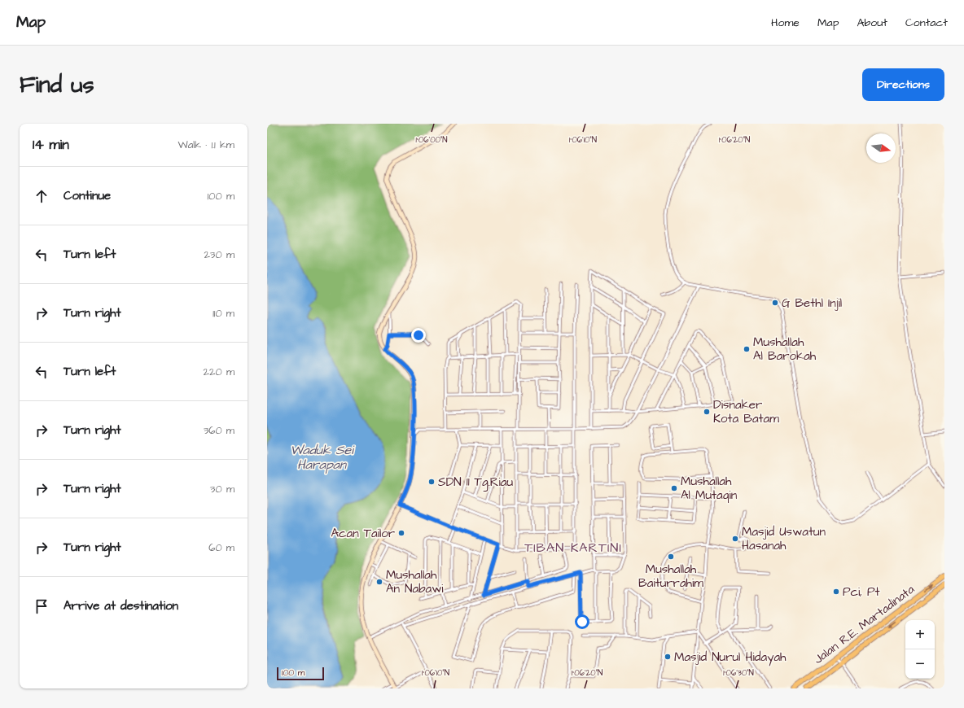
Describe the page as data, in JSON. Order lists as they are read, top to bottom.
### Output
{
  "streets": {
    "highway": ["Jalan R.E. Martadinata"]
  },
  "districts": ["TIBAN KARTINI"],
  "water": ["Waduk Sei Harapan"],
  "places": [
    "G Bethl Injil",
    "Mushallah Al Barokah",
    "Disnaker Kota Batam",
    "SDN 11 Tg.Riau",
    "Mushallah Al Mutaqin",
    "Acan Tailor",
    "Masjid Uswatun Hasanah",
    "Mushallah Baiturrahim",
    "Mushallah An Nabawi",
    "Pci, Pt",
    "Masjid Nurul Hidayah"
  ],
  "scale_bar": "100 m",
  "north": "right",
  "page": {
    "header": "Map",
    "nav": [
      "Home",
      "Map",
      "About",
      "Contact"
    ],
    "buttons": "Directions",
    "title": "Find us",
    "heading": ["14 min", "Walk · 1.1 km"],
    "list": [
      ["Continue", "100 m"],
      ["Turn left", "230 m"],
      ["Turn right", "110 m"],
      ["Turn left", "220 m"],
      ["Turn right", "360 m"],
      ["Turn right", "30 m"],
      ["Turn right", "60 m"],
      "Arrive at destination"
    ],
    "map_buttons": ["+", "−"],
    "scale": "100 m"
  },
  "coordinates": [
    "1°06'00\"N",
    "1°06'10\"N",
    "1°06'20\"N",
    "1°06'30\"N"
  ]
}
